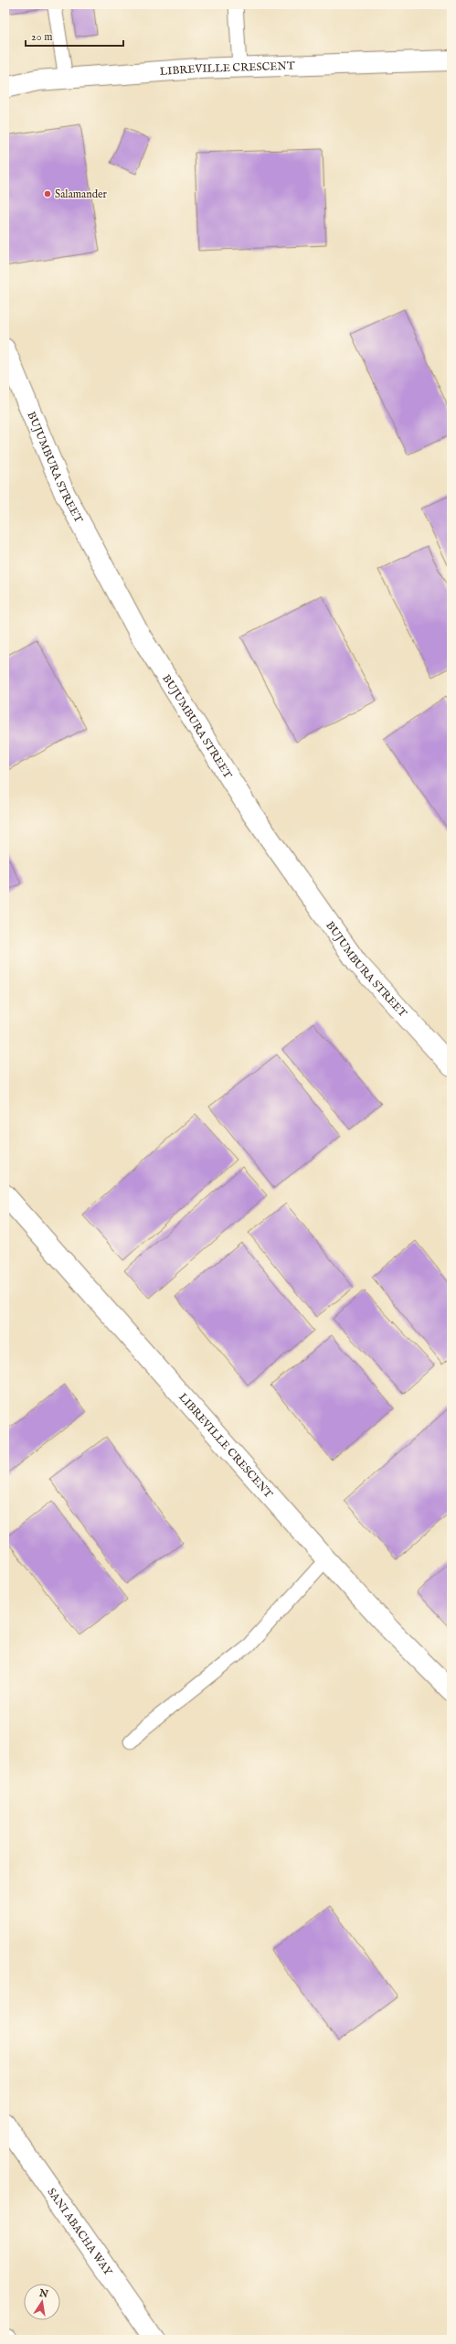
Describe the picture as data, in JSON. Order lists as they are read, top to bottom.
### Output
{
  "streets": {
    "main road": ["LIBREVILLE CRESCENT", "BUJUMBURA STREET", "SANI ABACHA WAY"]
  },
  "places": ["Salamander"],
  "scale_bar": "20 m",
  "north": "top"
}
